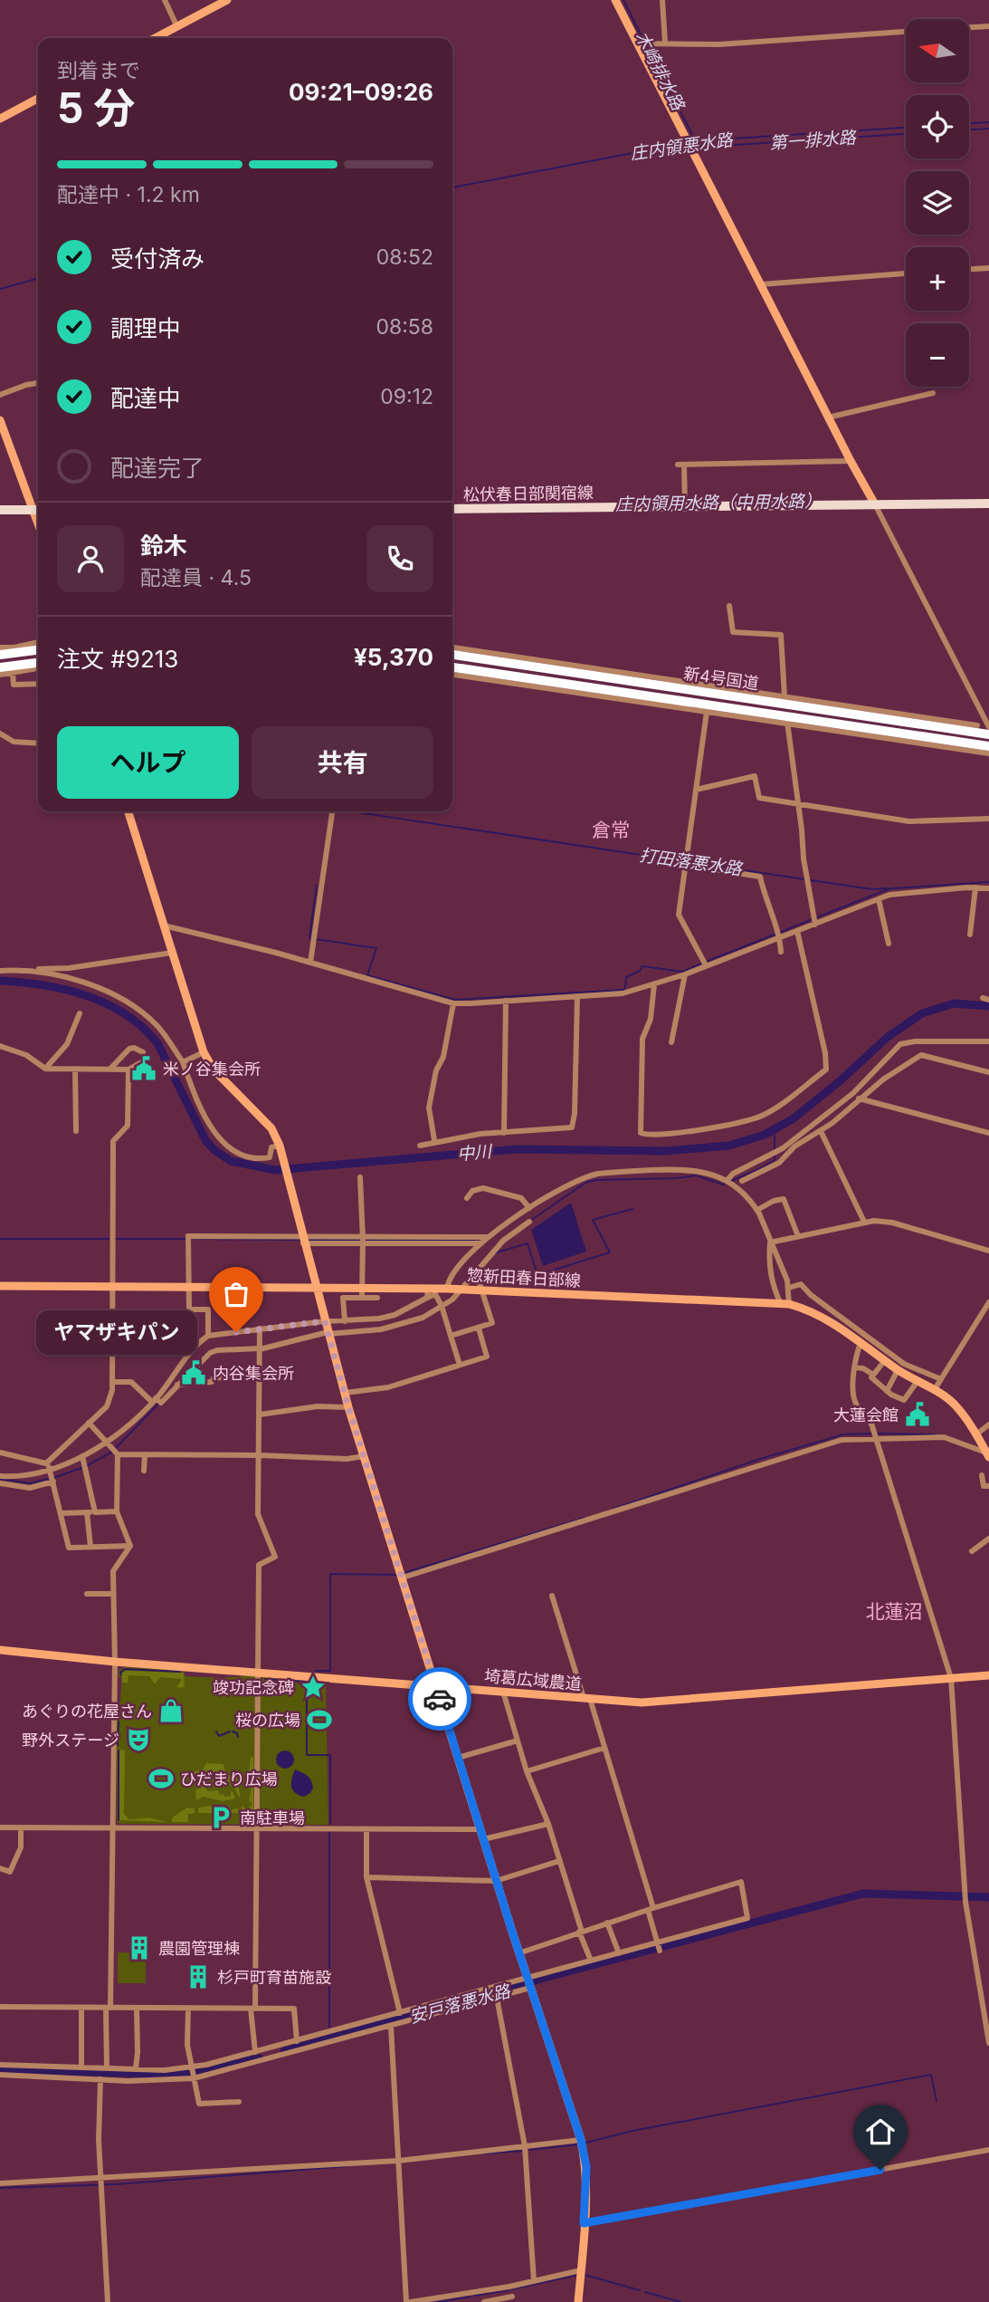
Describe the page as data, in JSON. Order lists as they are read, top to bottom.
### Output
{
  "streets": {
    "highway": ["新4号国道"],
    "main road": ["松伏春日部関宿線"],
    "street": ["惣新田春日部線", "埼葛広域農道"]
  },
  "districts": ["倉常", "北蓮沼"],
  "water": [
    "木崎排水路",
    "第一排水路",
    "庄内領悪水路",
    "庄内領用水路（中用水路）",
    "打田落悪水路",
    "中川",
    "安戸落悪水路"
  ],
  "places": {
    "public building": ["米ノ谷集会所", "内谷集会所", "大蓮会館"],
    "other": ["ヤマザキパン"],
    "place": ["竣功記念碑"],
    "shop": ["あぐりの花屋さん"],
    "sports": ["桜の広場", "ひだまり広場"],
    "theatre": ["野外ステージ"],
    "parking": ["南駐車場"],
    "building": ["農園管理棟", "杉戸町育苗施設"]
  },
  "north": "left",
  "page": {
    "map_buttons": ["+", "−"],
    "heading": ["5 分", "到着まで", "09:21–09:26"],
    "panel": [
      "鈴木",
      "配達員 · 4.5",
      "注文 #9213",
      "¥5,370"
    ],
    "bar": "配達中 · 1.2 km",
    "list": [
      ["受付済み", "08:52"],
      ["調理中", "08:58"],
      ["配達中", "09:12"],
      "配達完了"
    ],
    "buttons": ["ヘルプ", "共有"],
    "bubble": "ヤマザキパン"
  }
}
